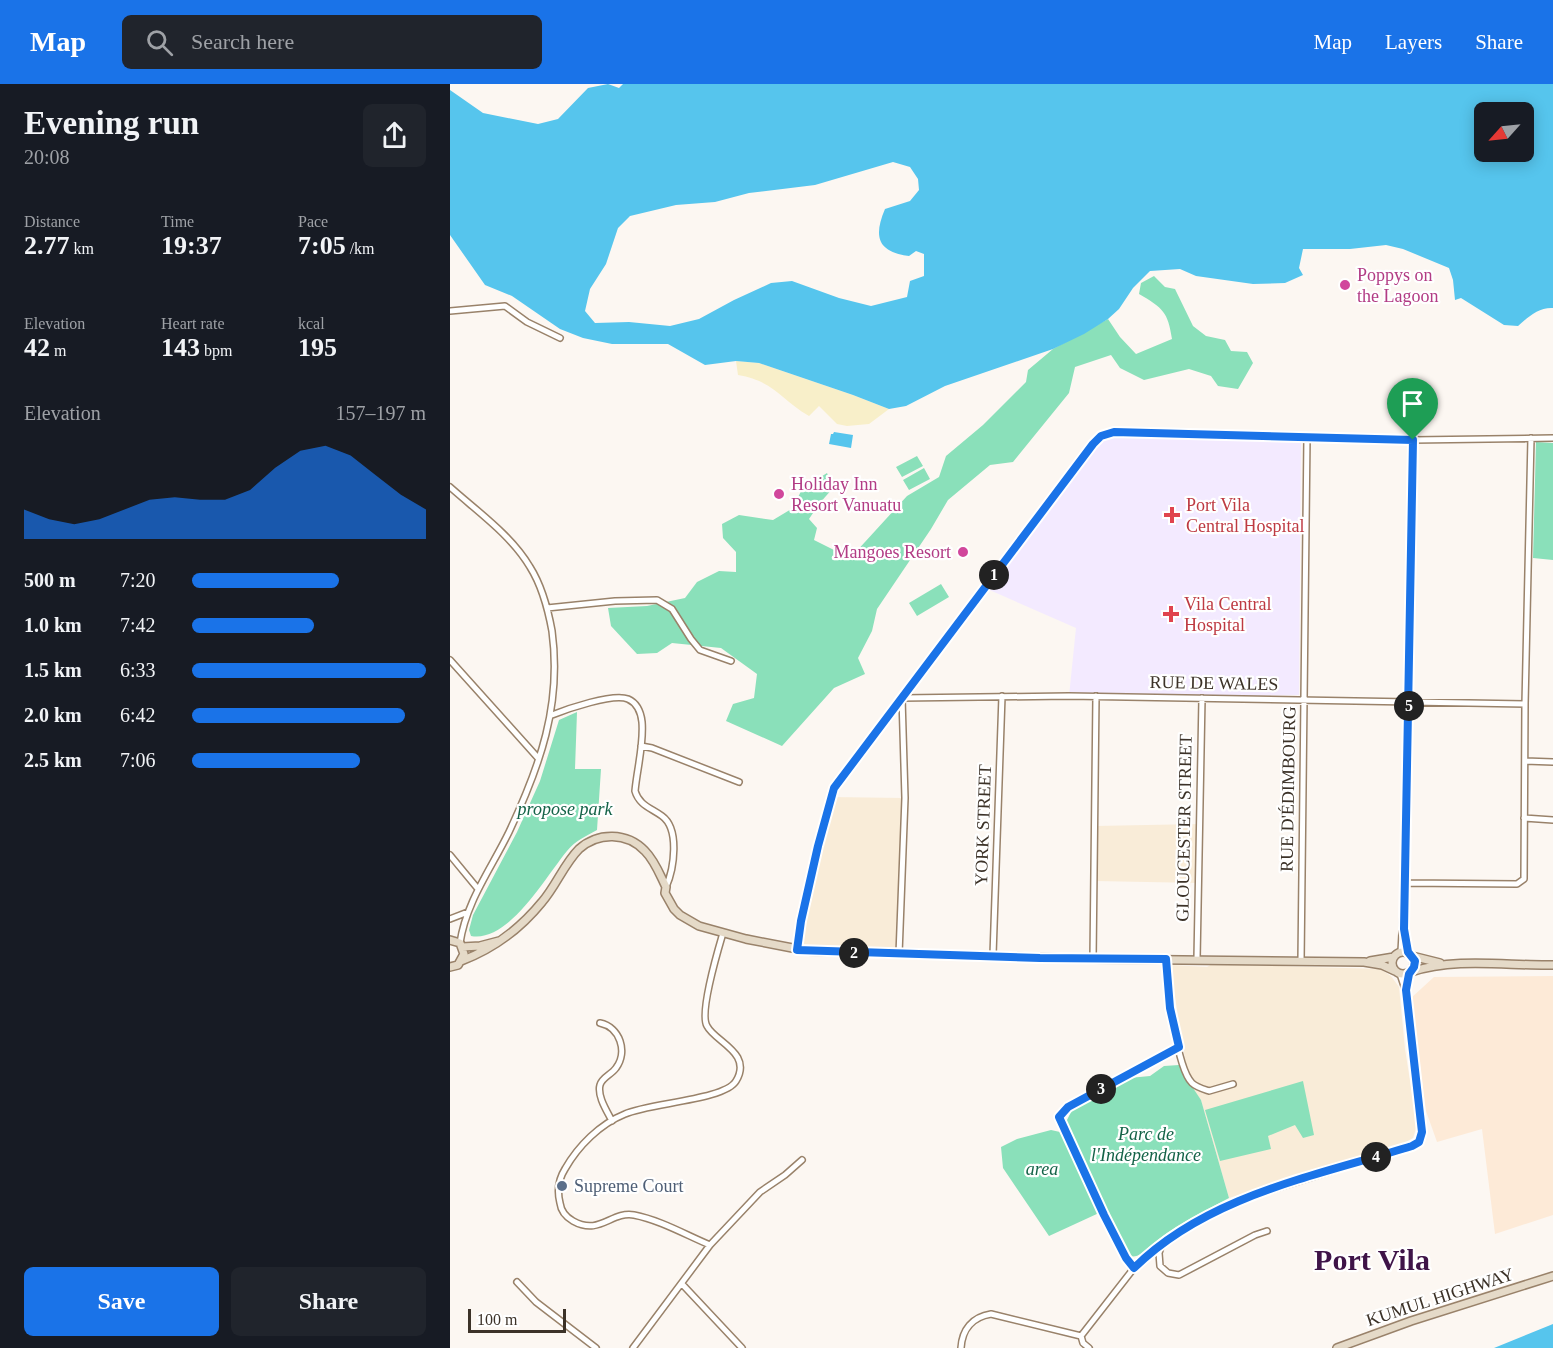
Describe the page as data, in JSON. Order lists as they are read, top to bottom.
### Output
{
  "streets": {
    "street": [
      "RUE DE WALES",
      "RUE D'ÉDIMBOURG",
      "YORK STREET",
      "GLOUCESTER STREET",
      "KUMUL HIGHWAY"
    ]
  },
  "crossings": [
    ["RUE DE WALES", "RUE D'ÉDIMBOURG"],
    ["RUE DE WALES", "YORK STREET"],
    ["RUE DE WALES", "GLOUCESTER STREET"]
  ],
  "districts": ["Port Vila"],
  "parks": ["propose park", "Parc de l'Indépendance", "area"],
  "places": {
    "other": [
      "Poppys on the Lagoon",
      "Holiday Inn Resort Vanuatu",
      "Mangoes Resort",
      "Supreme Court"
    ],
    "health": ["Port Vila Central Hospital", "Vila Central Hospital"]
  },
  "scale_bar": "100 m",
  "north": "bottom left",
  "page": {
    "header": "Map",
    "search": "Search here",
    "nav": ["Map", "Layers", "Share"],
    "heading": ["Evening run", "20:08"],
    "stats": [
      ["Distance", "2.77 km"],
      ["Time", "19:37"],
      ["Pace", "7:05 /km"],
      ["Elevation", "42 m"],
      ["Heart rate", "143 bpm"],
      ["kcal", "195"]
    ],
    "chart": ["Elevation", "157–197 m"],
    "list": [
      {
        "name": "500 m",
        "note": "7:20"
      },
      {
        "name": "1.0 km",
        "note": "7:42"
      },
      {
        "name": "1.5 km",
        "note": "6:33"
      },
      {
        "name": "2.0 km",
        "note": "6:42"
      },
      {
        "name": "2.5 km",
        "note": "7:06"
      }
    ],
    "pins": [
      "1",
      "5",
      "2",
      "3",
      "4"
    ],
    "buttons": ["Save", "Share"],
    "scale": "100 m"
  }
}
